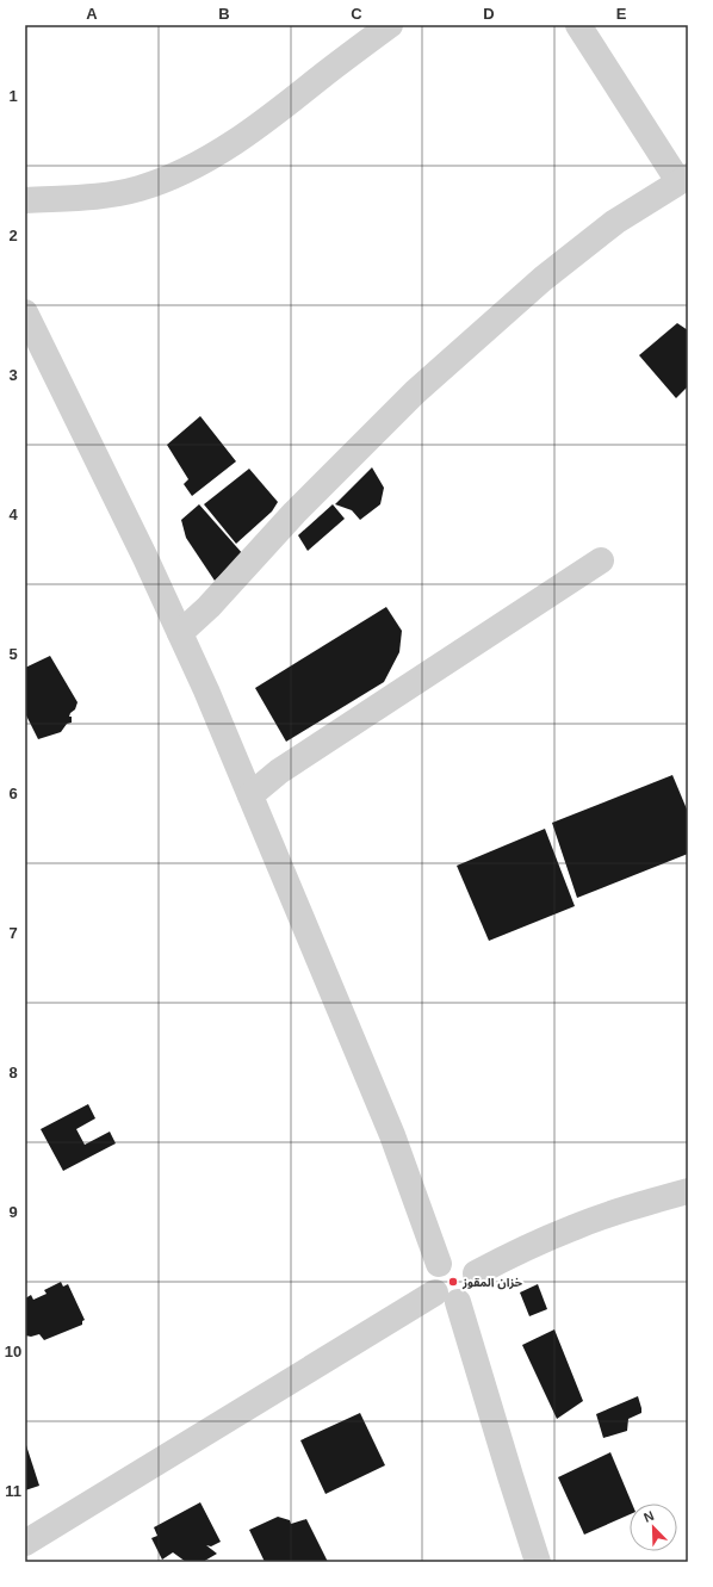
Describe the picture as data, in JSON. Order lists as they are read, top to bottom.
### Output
{
  "places": ["خزان المقوز"],
  "north": "top left",
  "grid": {
    "columns": [
      "A",
      "B",
      "C",
      "D",
      "E"
    ],
    "rows": [
      "1",
      "2",
      "3",
      "4",
      "5",
      "6",
      "7",
      "8",
      "9",
      "10",
      "11"
    ]
  }
}
